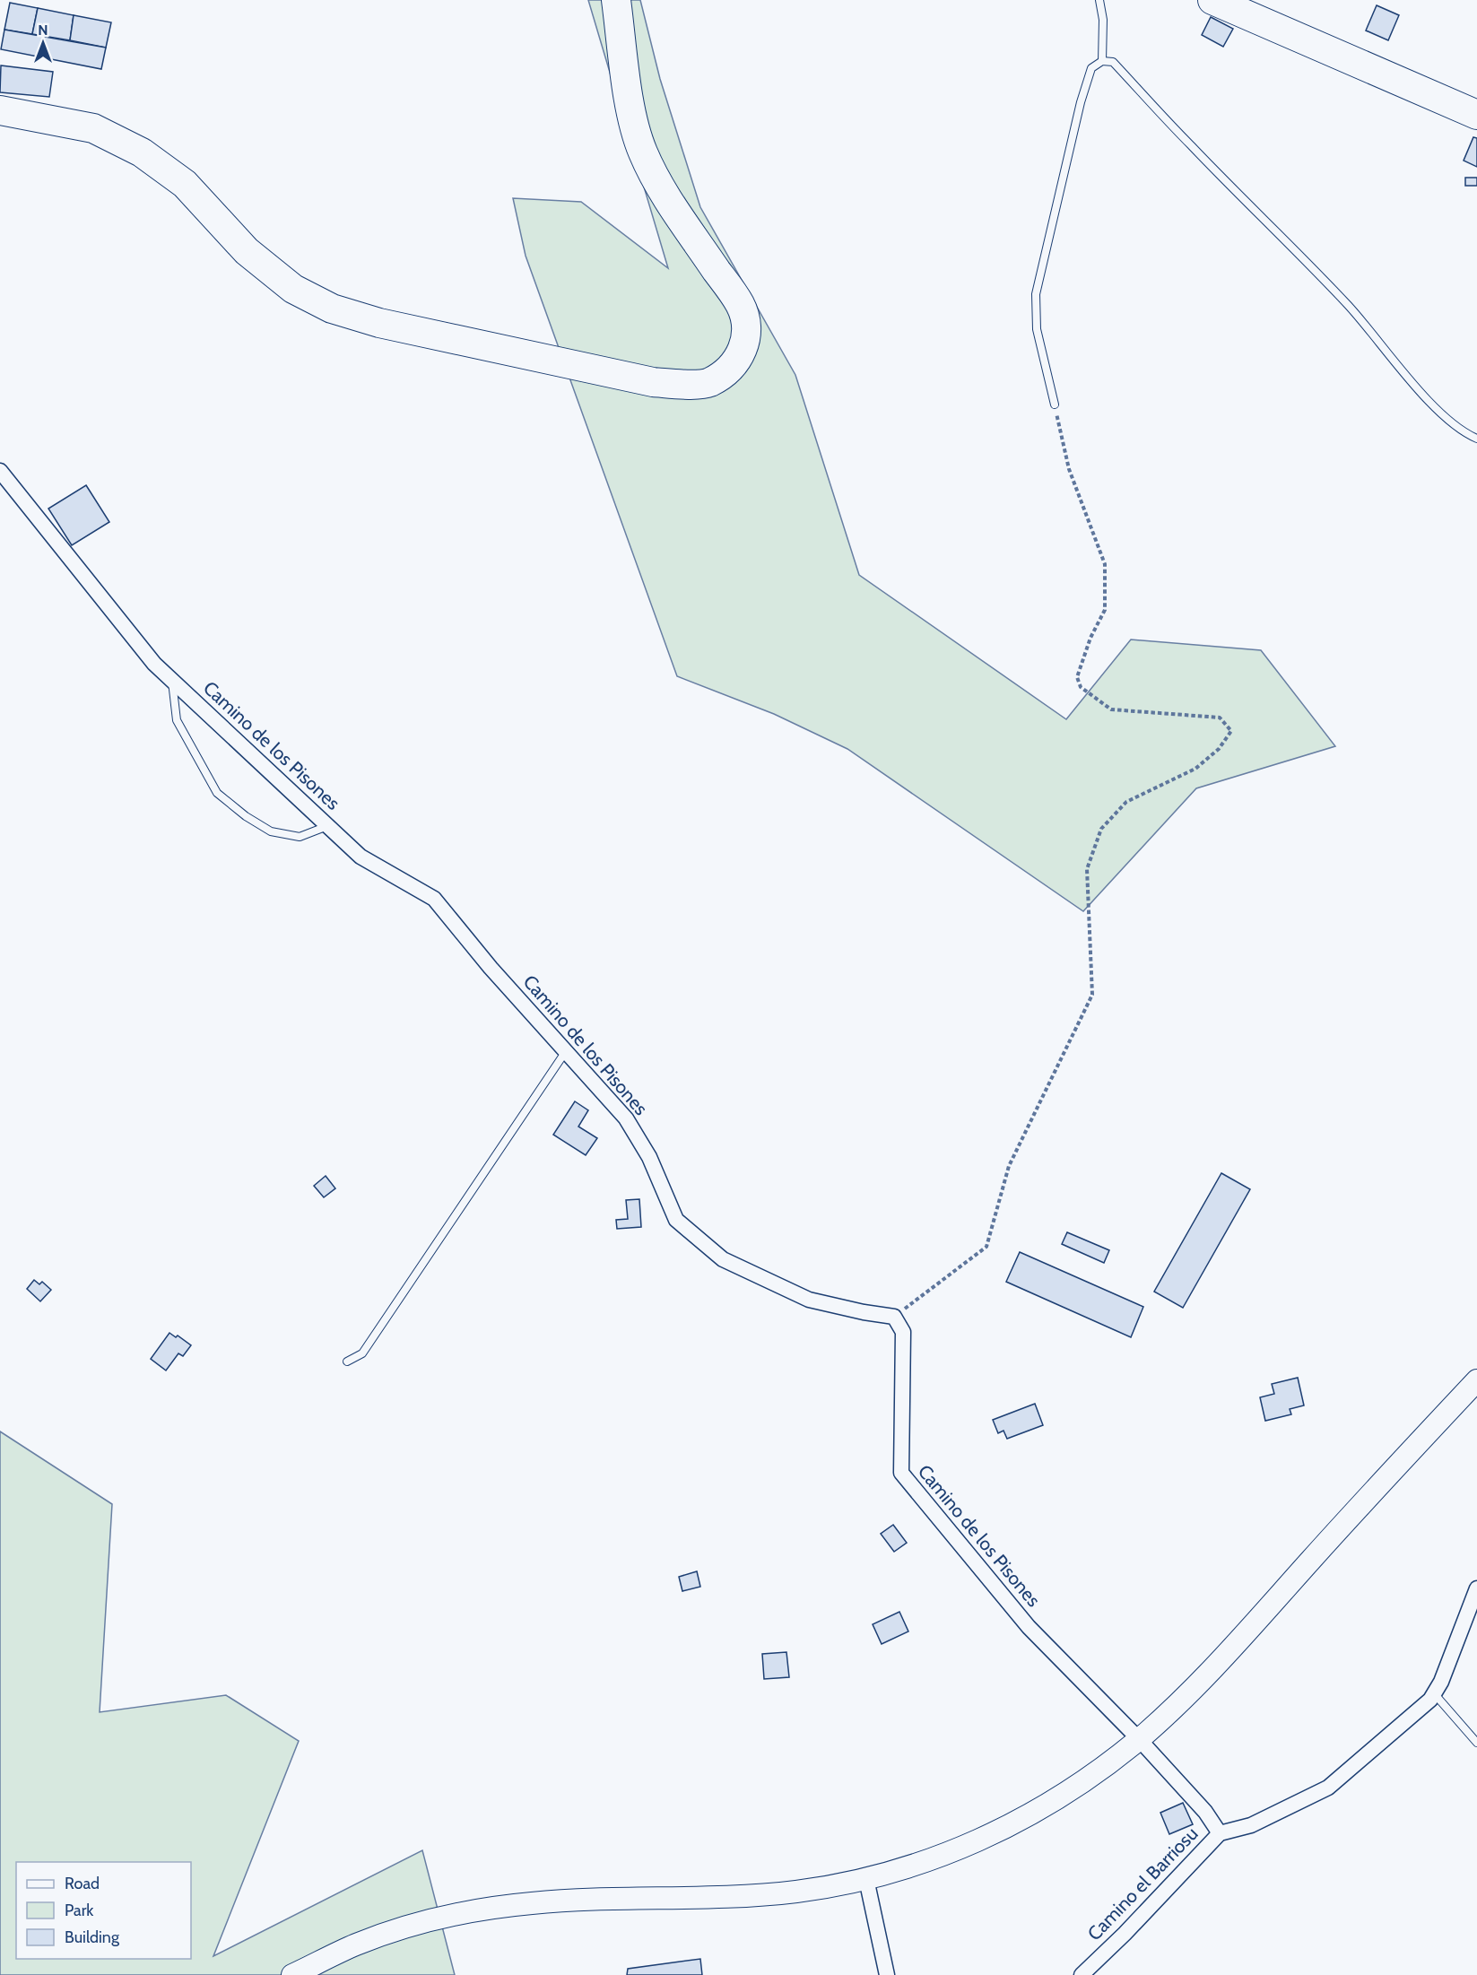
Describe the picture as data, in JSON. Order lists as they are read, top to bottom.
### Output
{
  "streets": {
    "street": ["Camino de los Pisones", "Camino el Barriosu"]
  },
  "crossings": [
    ["Camino de los Pisones", "Camino el Barriosu"]
  ],
  "legend": ["Road", "Park", "Building"],
  "north": "top"
}
